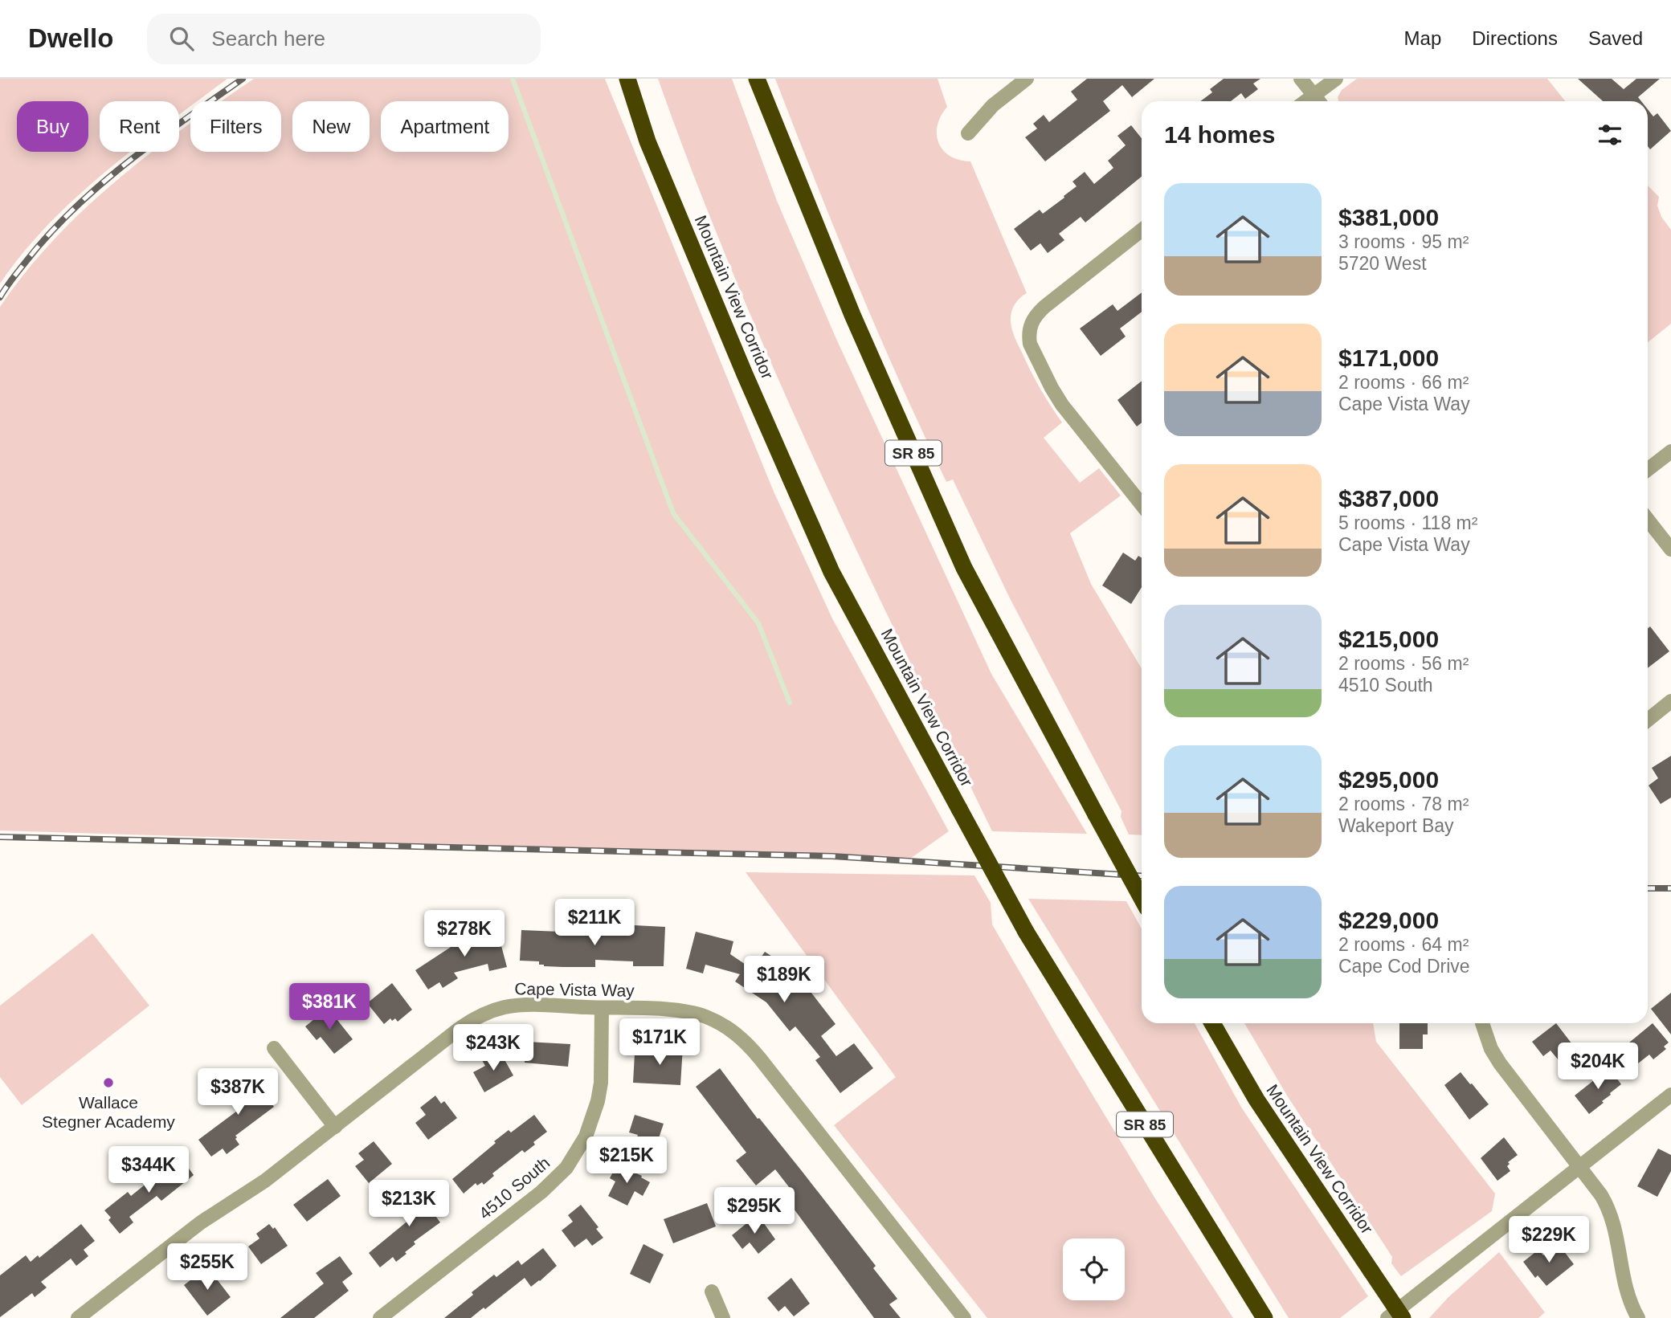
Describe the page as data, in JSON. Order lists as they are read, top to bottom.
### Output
{
  "streets": {
    "highway": ["Mountain View Corridor", "SR 85"],
    "street": ["Cape Vista Way", "4510 South"]
  },
  "crossings": [
    ["Cape Vista Way", "4510 South"]
  ],
  "places": ["Wallace Stegner Academy"],
  "page": {
    "header": "Dwello",
    "search": "Search here",
    "nav": ["Map", "Directions", "Saved"],
    "chip": [
      "Buy",
      "Rent",
      "Filters",
      "New",
      "Apartment"
    ],
    "heading": "14 homes",
    "list": [
      {
        "name": "$381,000",
        "note": "3 rooms · 95 m² · 5720 West"
      },
      {
        "name": "$171,000",
        "note": "2 rooms · 66 m² · Cape Vista Way"
      },
      {
        "name": "$387,000",
        "note": "5 rooms · 118 m² · Cape Vista Way"
      },
      {
        "name": "$215,000",
        "note": "2 rooms · 56 m² · 4510 South"
      },
      {
        "name": "$295,000",
        "note": "2 rooms · 78 m² · Wakeport Bay"
      },
      {
        "name": "$229,000",
        "note": "2 rooms · 64 m² · Cape Cod Drive"
      }
    ],
    "price": [
      "$211K",
      "$278K",
      "$189K",
      "$381K",
      "$171K",
      "$243K",
      "$204K",
      "$387K",
      "$215K",
      "$344K",
      "$213K",
      "$295K",
      "$229K",
      "$255K"
    ]
  }
}
